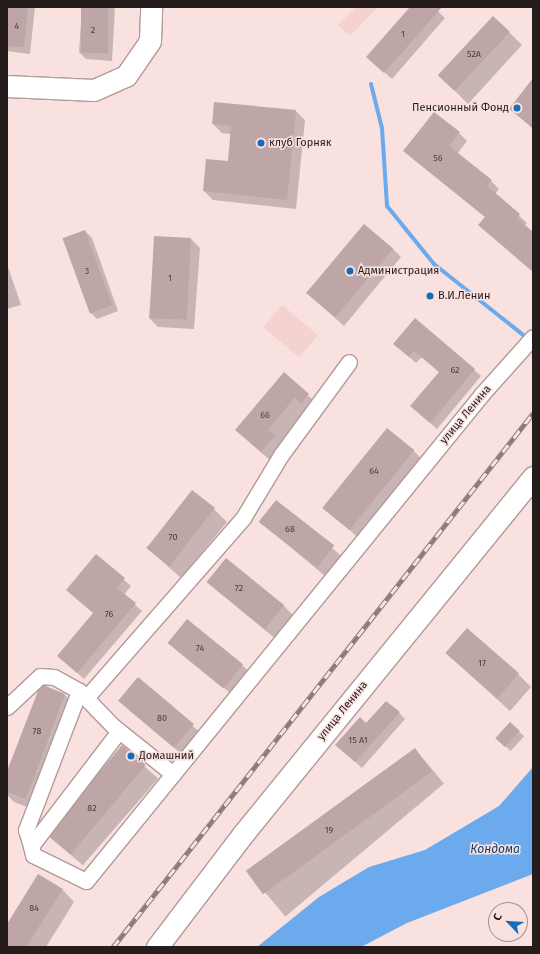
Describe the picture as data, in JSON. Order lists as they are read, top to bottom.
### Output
{
  "streets": {
    "street": ["улица Ленина"]
  },
  "water": ["Кондома"],
  "places": [
    "Пенсионный Фонд",
    "клуб Горняк",
    "Администрация",
    "В.И.Ленин",
    "Домашний"
  ],
  "house_numbers": [
    "4",
    "2",
    "1",
    "52А",
    "56",
    "3",
    "1",
    "62",
    "66",
    "64",
    "68",
    "70",
    "72",
    "76",
    "74",
    "17",
    "80",
    "78",
    "15 А1",
    "82",
    "19",
    "84"
  ],
  "north": "top left"
}
